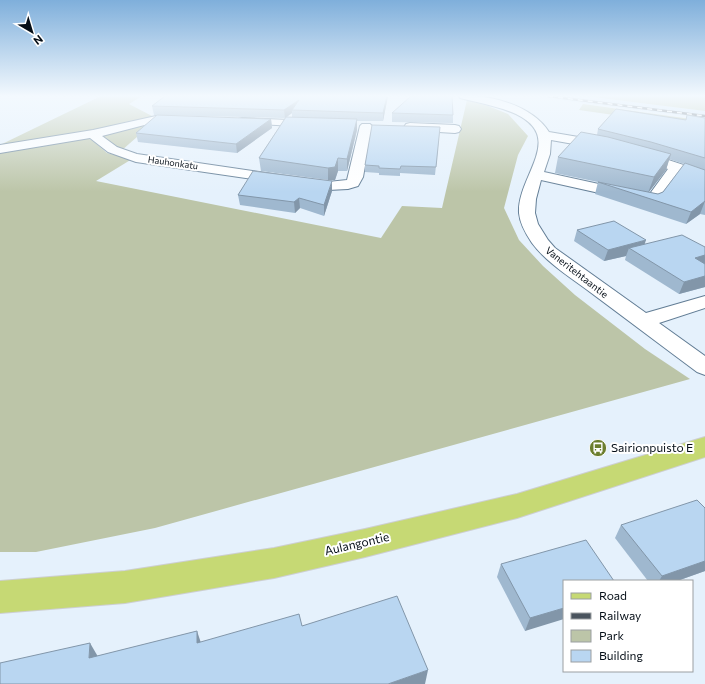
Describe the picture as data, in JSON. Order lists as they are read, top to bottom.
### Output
{
  "streets": {
    "main road": ["Aulangontie"],
    "street": ["Hauhonkatu", "Vaneritehtaantie"]
  },
  "places": {
    "bus stop": ["Sairionpuisto E"]
  },
  "legend": [
    "Road",
    "Railway",
    "Park",
    "Building"
  ],
  "north": "bottom right"
}
